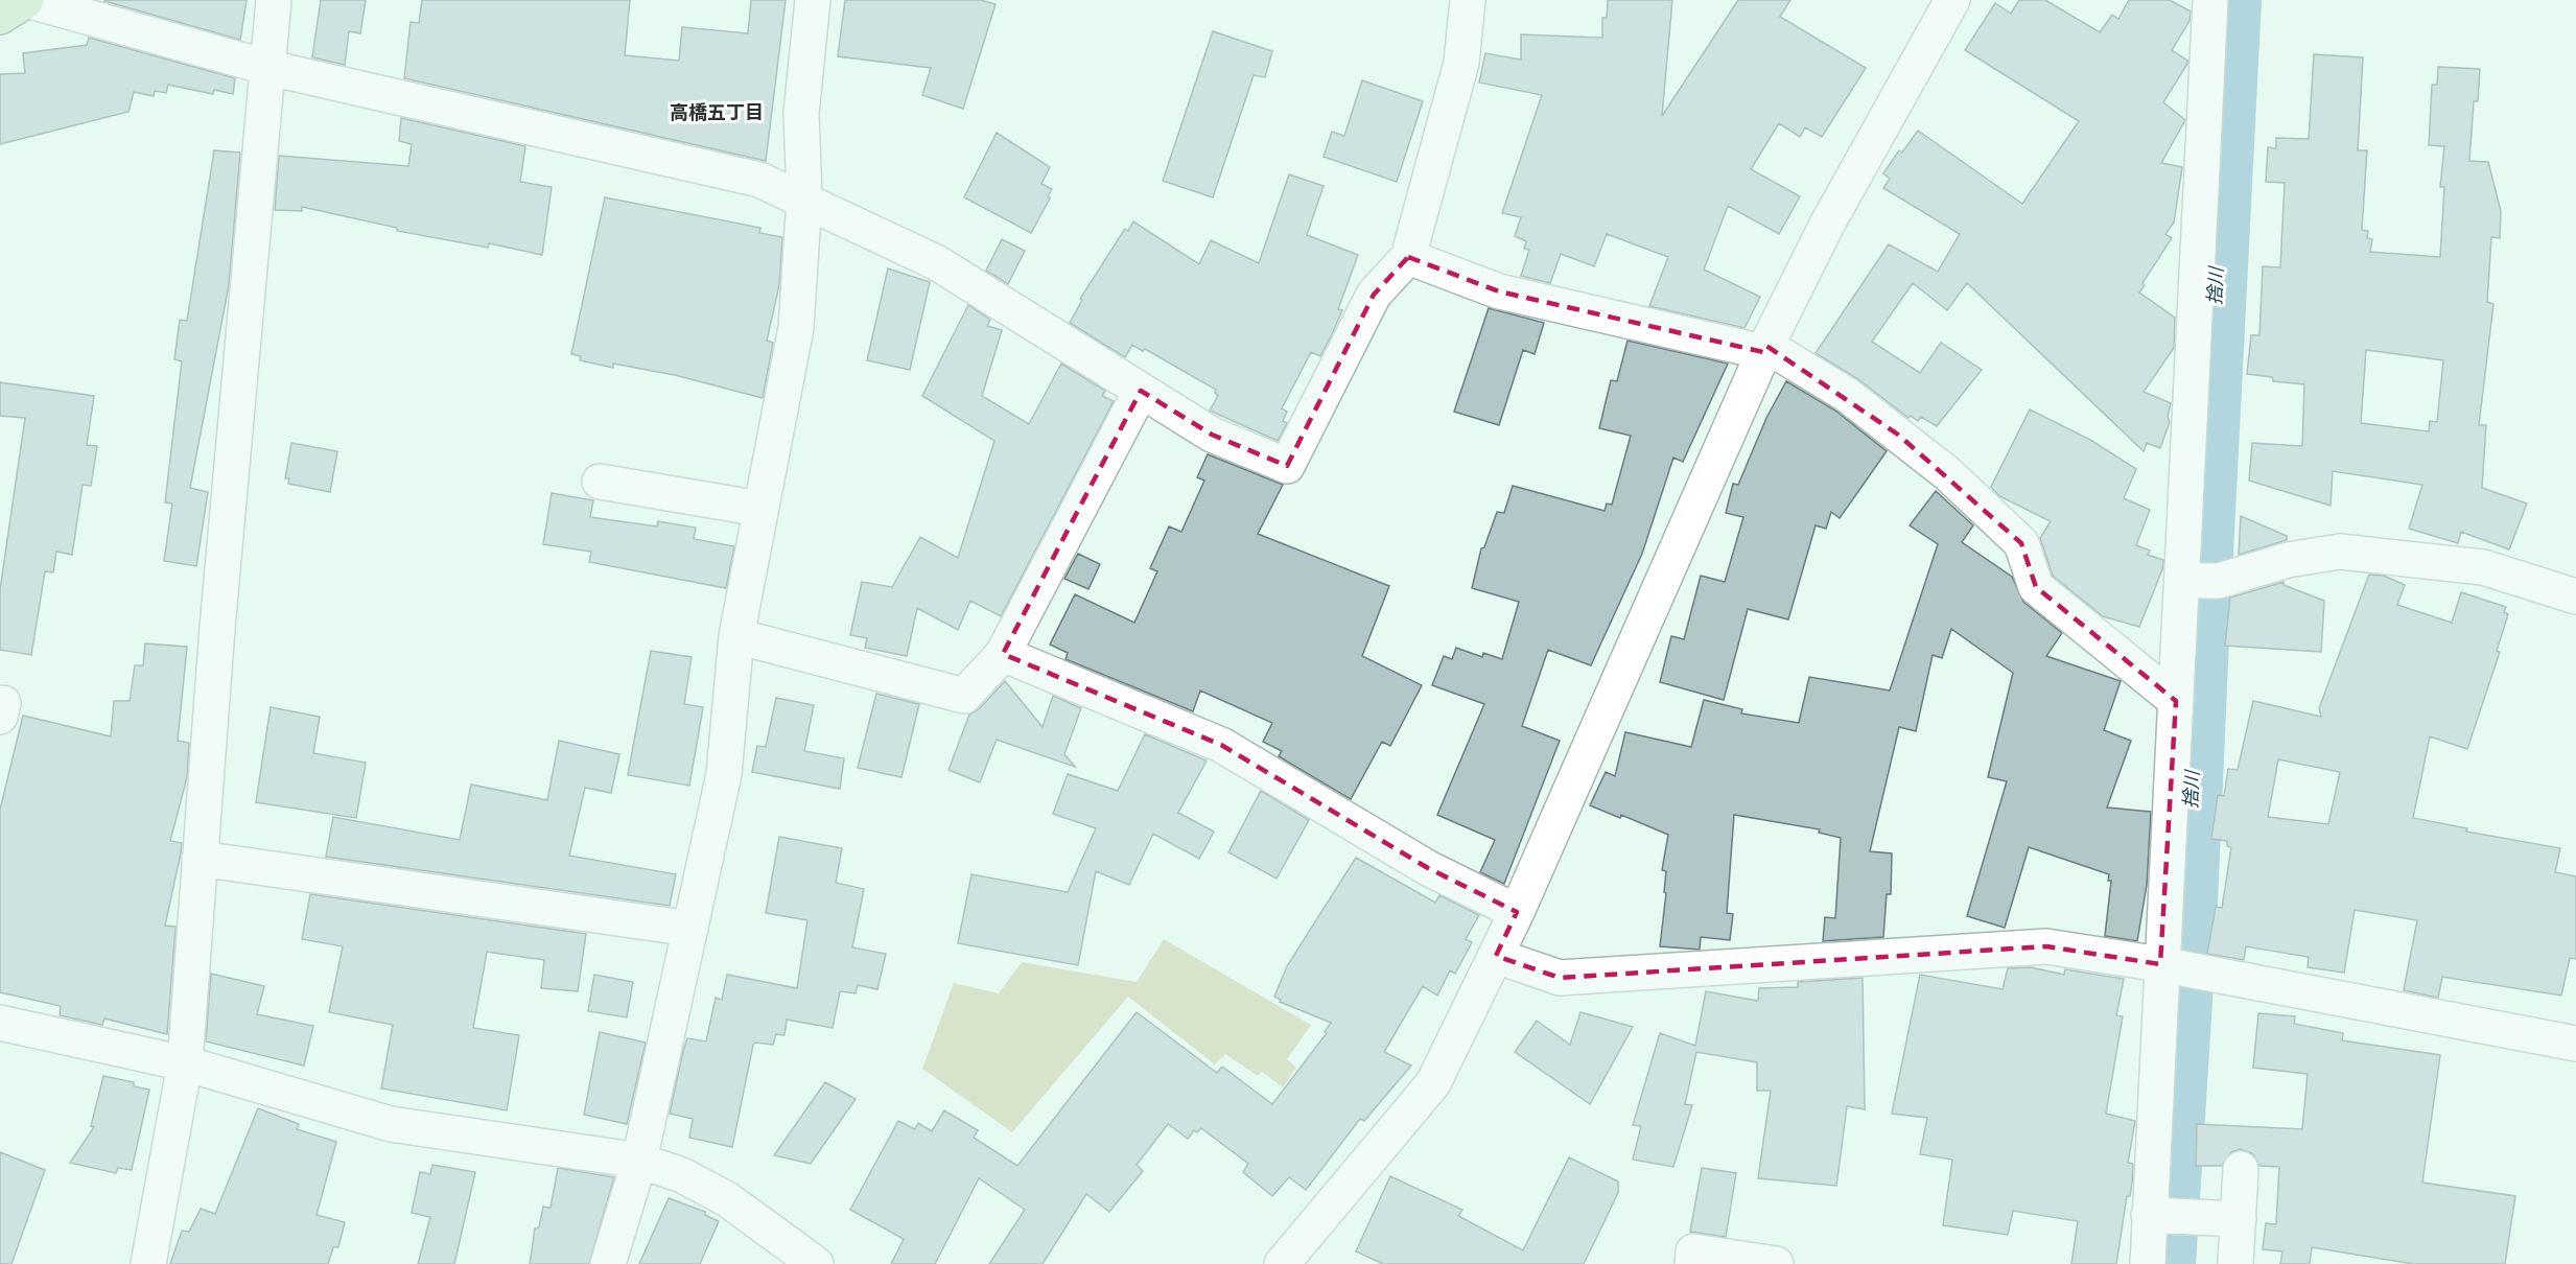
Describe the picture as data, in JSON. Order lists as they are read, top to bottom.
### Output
{
  "districts": ["高橋五丁目"],
  "water": ["捨川"]
}
